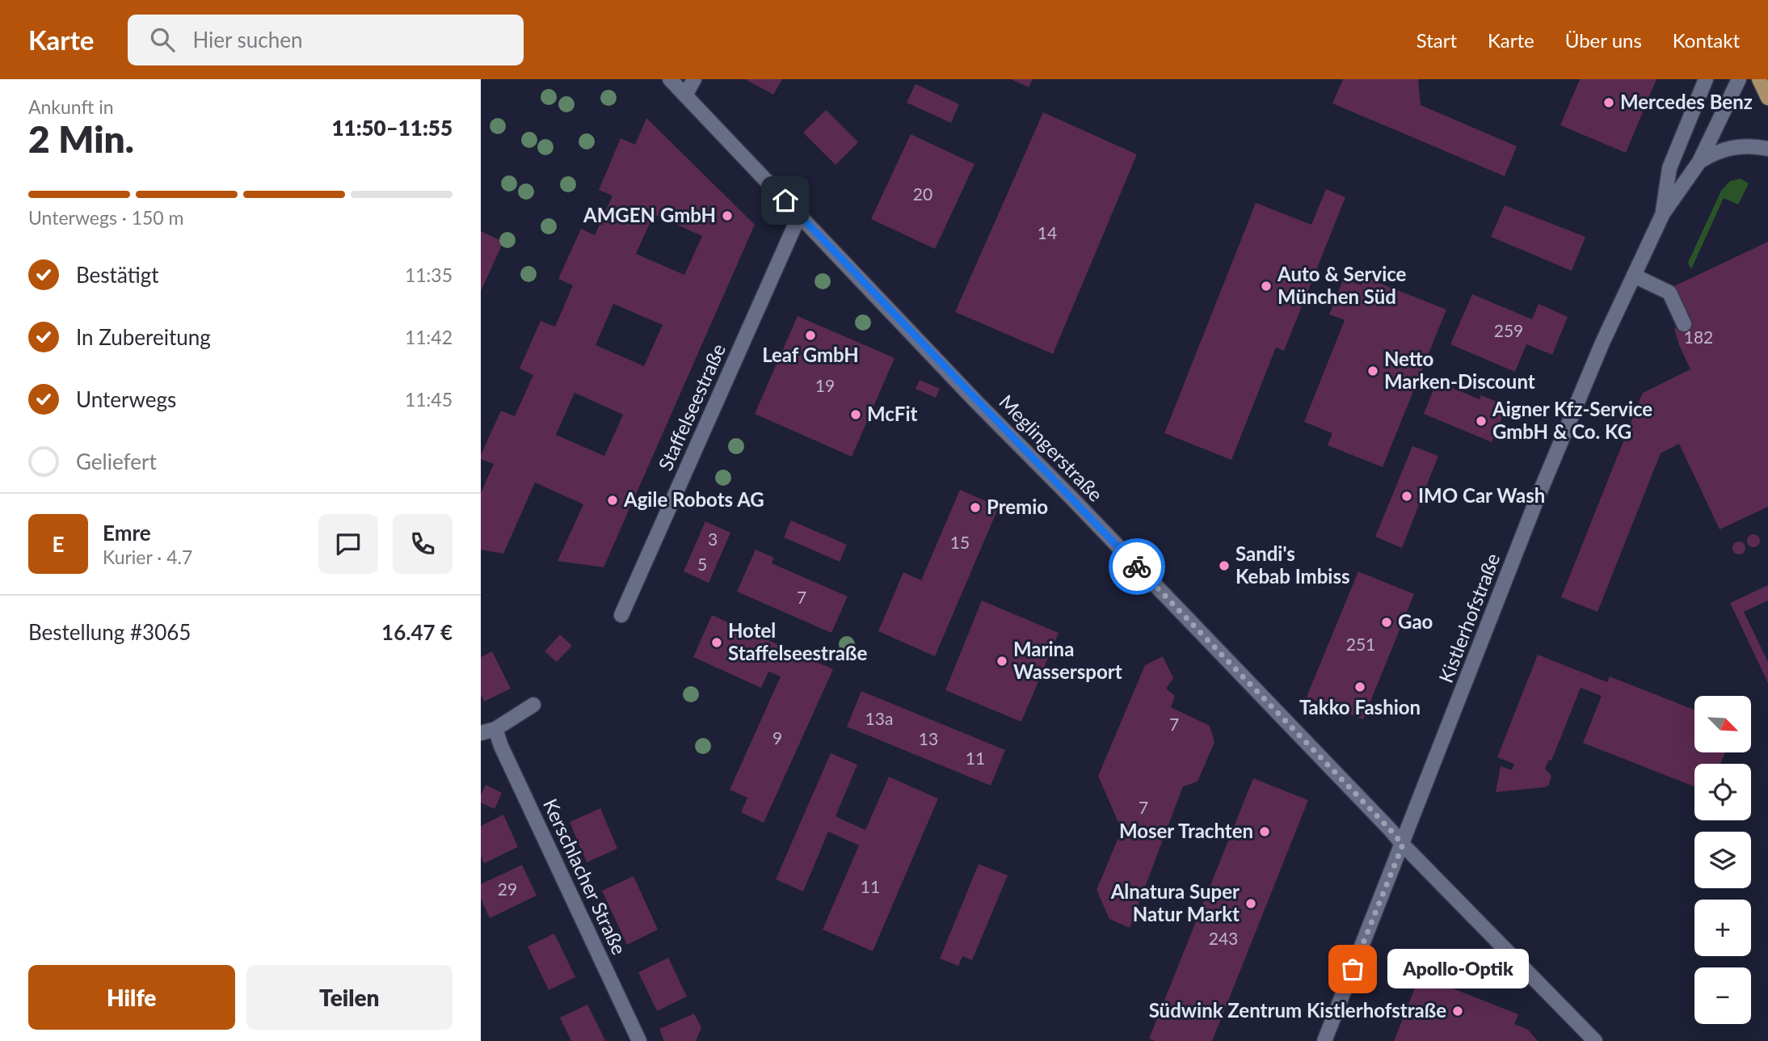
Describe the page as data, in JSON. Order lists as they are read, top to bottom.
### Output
{
  "streets": {
    "street": [
      "Staffelseestraße",
      "Meglingerstraße",
      "Kistlerhofstraße",
      "Kerschlacher Straße"
    ]
  },
  "crossings": [
    ["Staffelseestraße", "Meglingerstraße"],
    ["Meglingerstraße", "Kistlerhofstraße"]
  ],
  "places": [
    "Mercedes Benz",
    "AMGEN GmbH",
    "Auto & Service München Süd",
    "Leaf GmbH",
    "Netto Marken-Discount",
    "McFit",
    "Aigner Kfz-Service GmbH & Co. KG",
    "IMO Car Wash",
    "Agile Robots AG",
    "Premio",
    "Sandi's Kebab Imbiss",
    "Gao",
    "Hotel Staffelseestraße",
    "Marina Wassersport",
    "Takko Fashion",
    "Moser Trachten",
    "Alnatura Super Natur Markt",
    "Apollo-Optik",
    "Südwink Zentrum Kistlerhofstraße"
  ],
  "house_numbers": [
    "20",
    "14",
    "259",
    "182",
    "19",
    "3",
    "15",
    "5",
    "7",
    "251",
    "13a",
    "7",
    "9",
    "13",
    "11",
    "7",
    "11",
    "29",
    "243"
  ],
  "north": "bottom right",
  "page": {
    "header": "Karte",
    "search": "Hier suchen",
    "nav": [
      "Start",
      "Karte",
      "Über uns",
      "Kontakt"
    ],
    "heading": ["2 Min.", "Ankunft in", "11:50–11:55"],
    "panel": [
      "Emre",
      "Kurier · 4.7",
      "Bestellung #3065",
      "16.47 €"
    ],
    "bar": "Unterwegs · 150 m",
    "list": [
      ["Bestätigt", "11:35"],
      ["In Zubereitung", "11:42"],
      ["Unterwegs", "11:45"],
      "Geliefert"
    ],
    "round": "E",
    "map_buttons": ["+", "−"],
    "bubble": "Apollo-Optik",
    "buttons": ["Hilfe", "Teilen"]
  }
}
